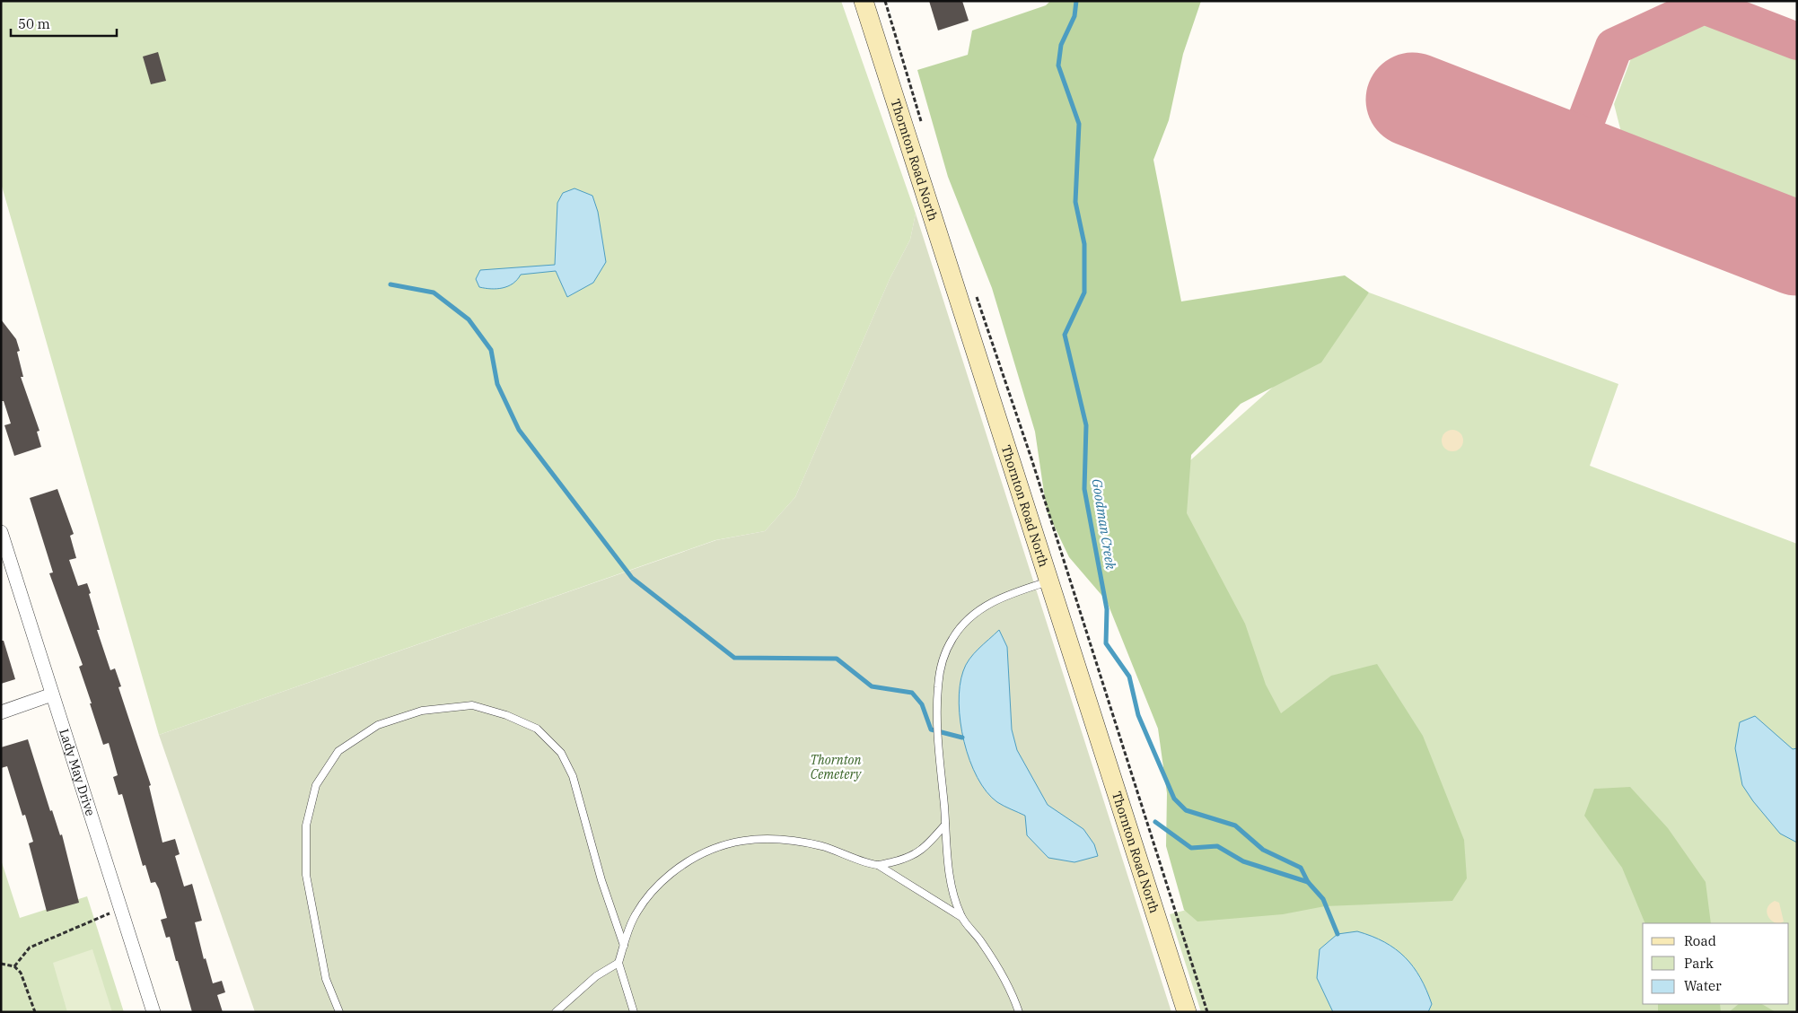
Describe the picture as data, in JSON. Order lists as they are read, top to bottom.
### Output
{
  "streets": {
    "main road": ["Thornton Road North"],
    "street": ["Lady May Drive"]
  },
  "water": ["Goodman Creek"],
  "parks": ["Thornton Cemetery"],
  "legend": ["Road", "Park", "Water"],
  "scale_bar": "50 m"
}
